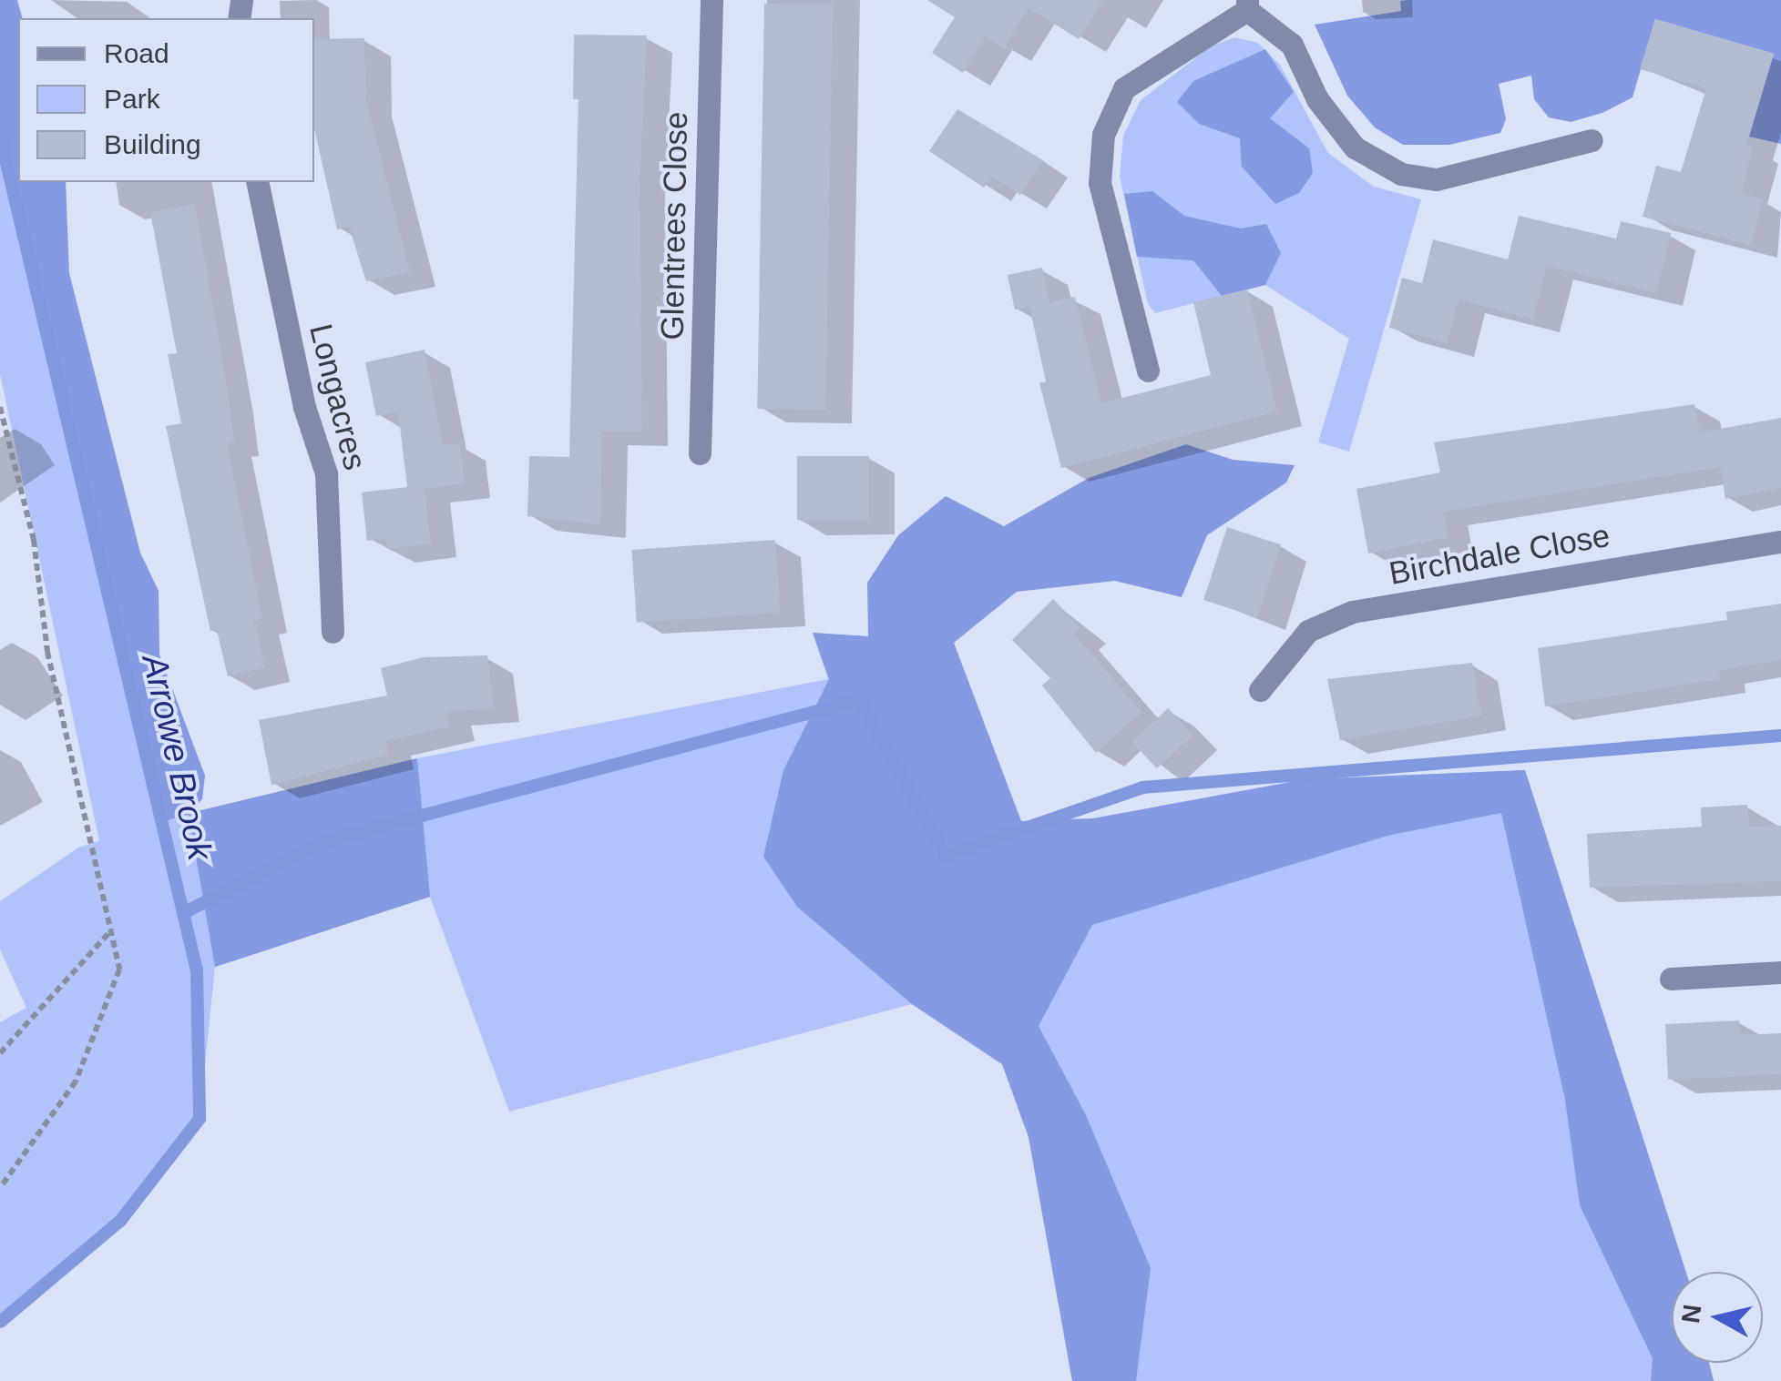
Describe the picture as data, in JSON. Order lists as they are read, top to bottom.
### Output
{
  "streets": {
    "street": ["Glentrees Close", "Longacres", "Birchdale Close"]
  },
  "water": ["Arrowe Brook"],
  "legend": ["Road", "Park", "Building"],
  "north": "left"
}
